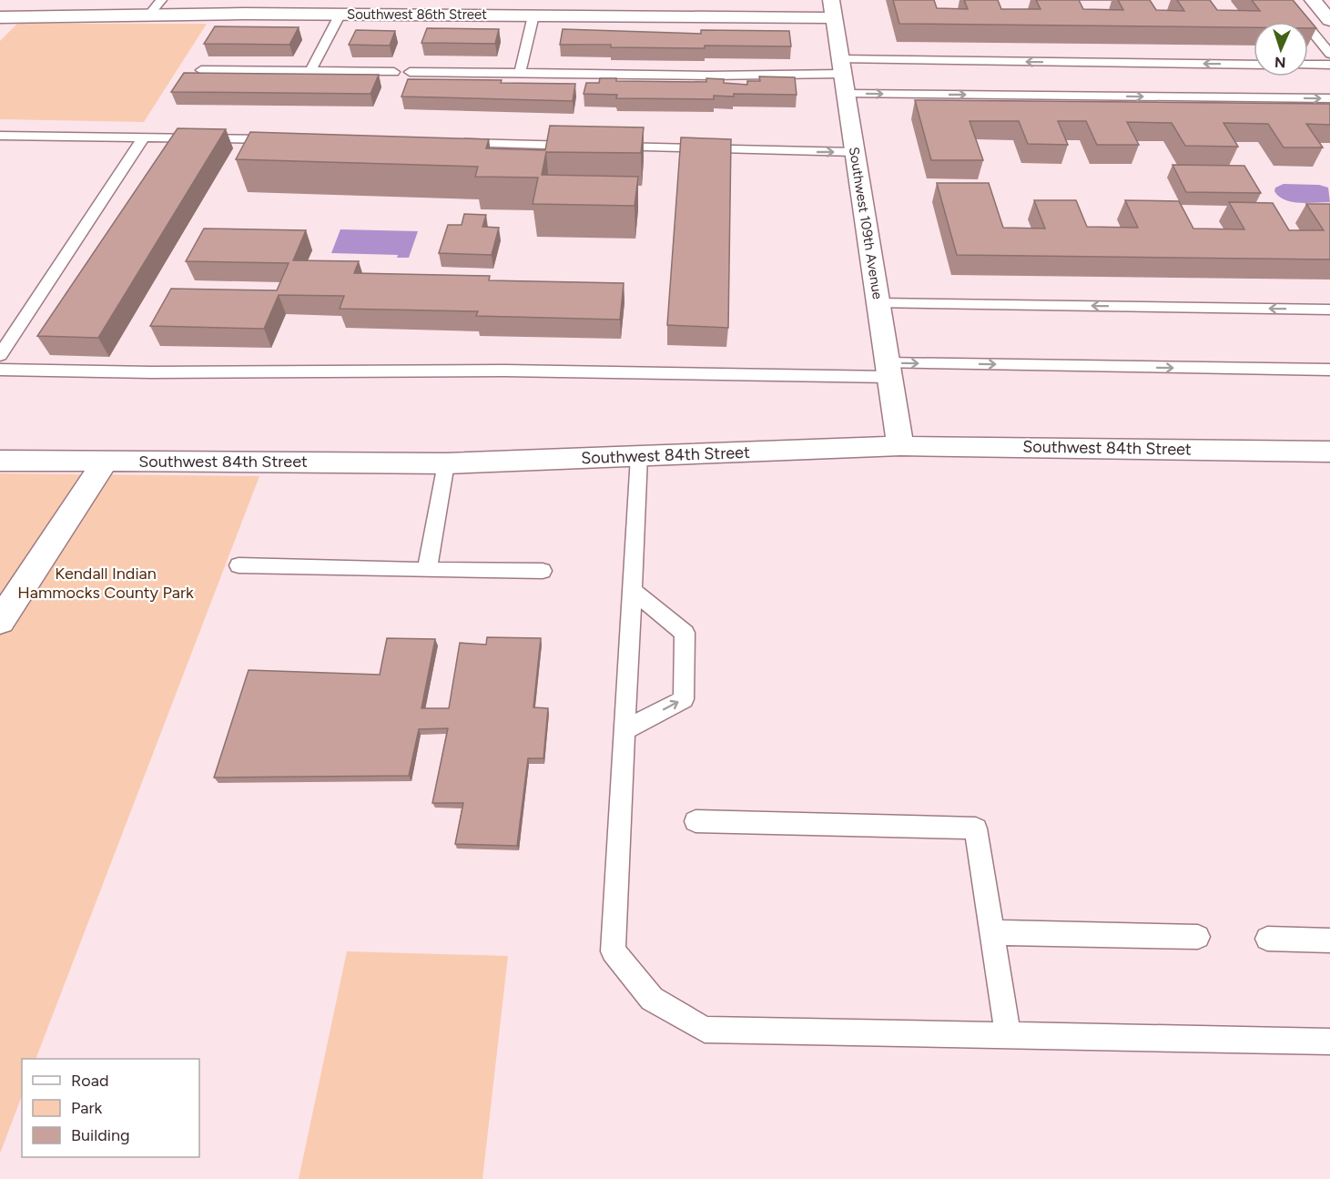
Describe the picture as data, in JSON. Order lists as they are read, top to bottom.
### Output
{
  "streets": {
    "street": ["Southwest 86th Street", "Southwest 109th Avenue", "Southwest 84th Street"]
  },
  "crossings": [
    ["Southwest 86th Street", "Southwest 109th Avenue"],
    ["Southwest 109th Avenue", "Southwest 84th Street"]
  ],
  "parks": ["Kendall Indian Hammocks County Park"],
  "legend": ["Road", "Park", "Building"],
  "north": "bottom"
}
